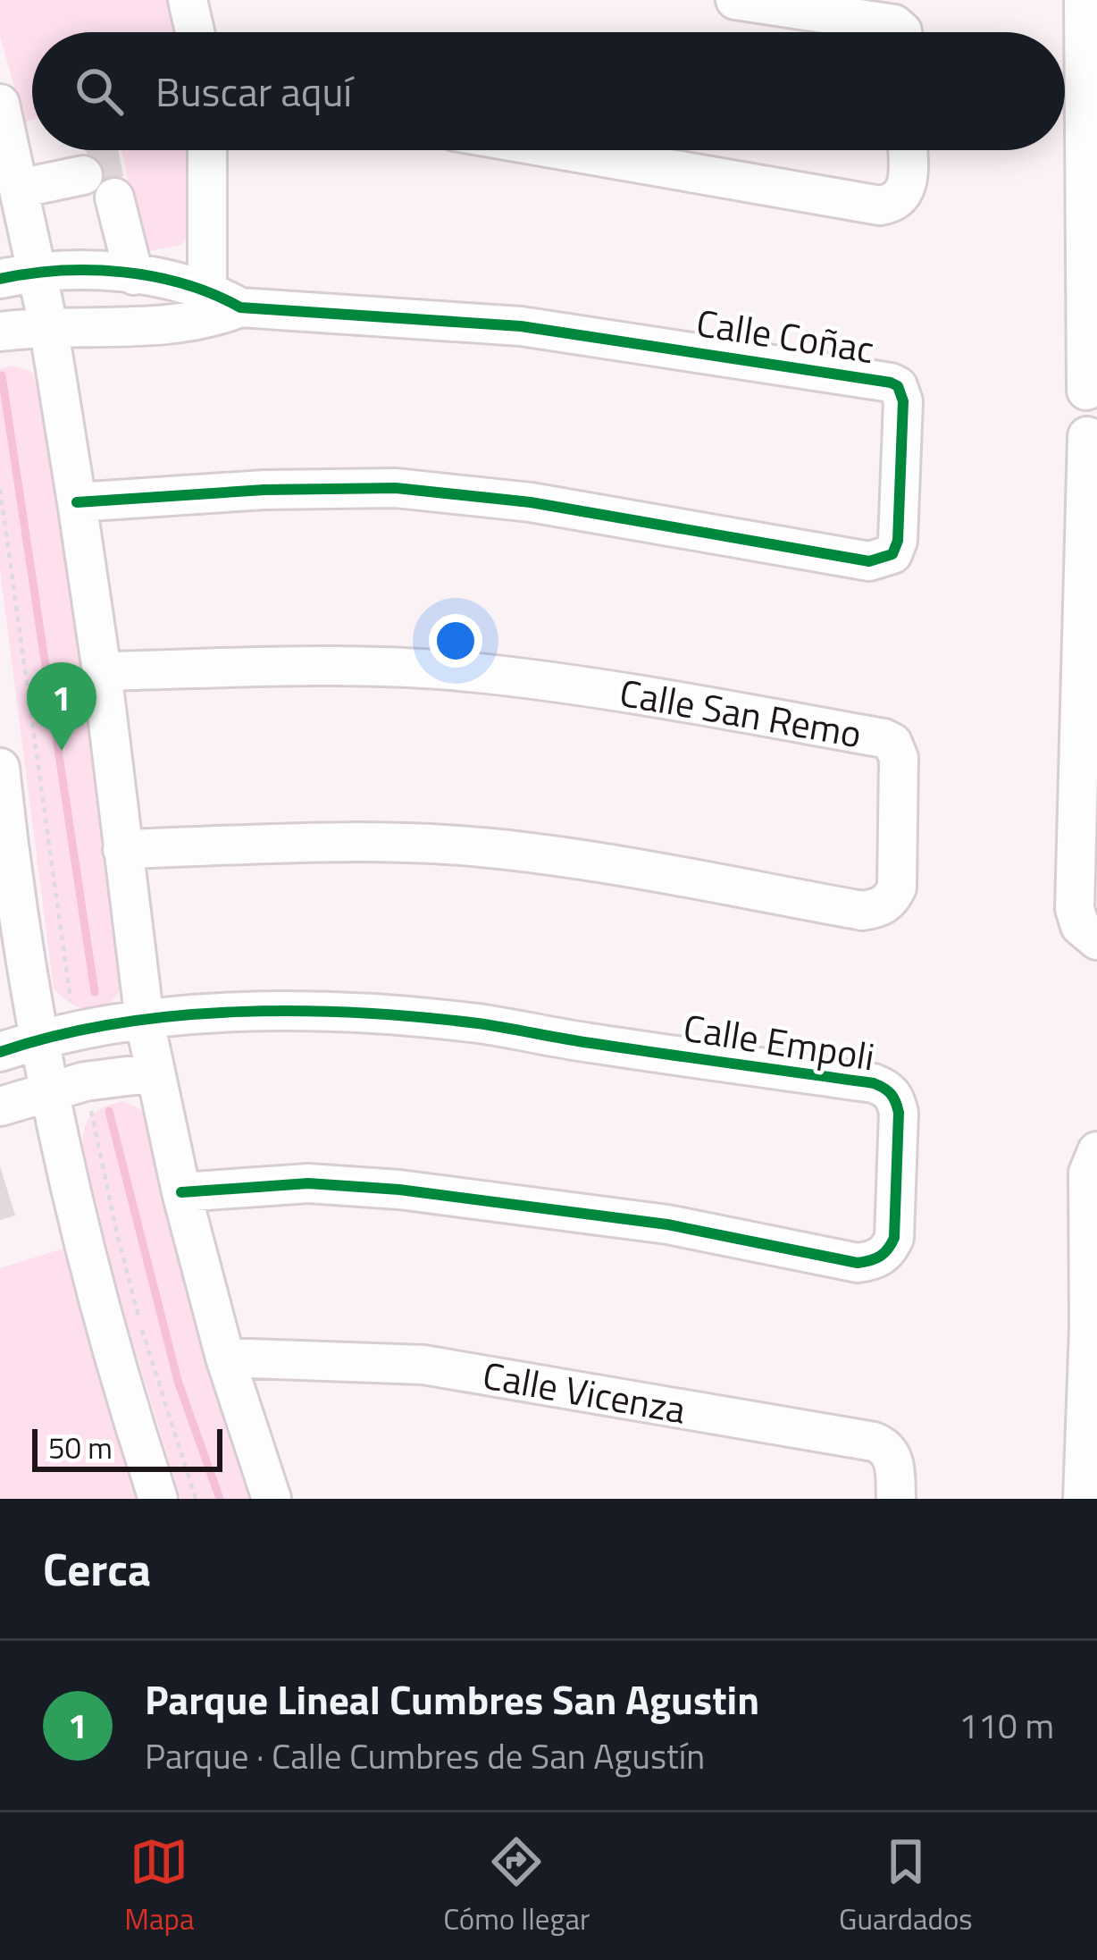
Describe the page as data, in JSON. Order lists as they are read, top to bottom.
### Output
{
  "streets": {
    "street": [
      "Calle Coñac",
      "Calle San Remo",
      "Calle Empoli",
      "Calle Vicenza"
    ]
  },
  "scale_bar": "50 m",
  "page": {
    "search": "Buscar aquí",
    "pins": "1",
    "scale": "50 m",
    "heading": "Cerca",
    "list": [
      {
        "mark": "1",
        "name": "Parque Lineal Cumbres San Agustin",
        "note": "Parque · Calle Cumbres de San Agustín",
        "value": "110 m"
      }
    ],
    "nav": ["Mapa", "Cómo llegar", "Guardados"]
  }
}
